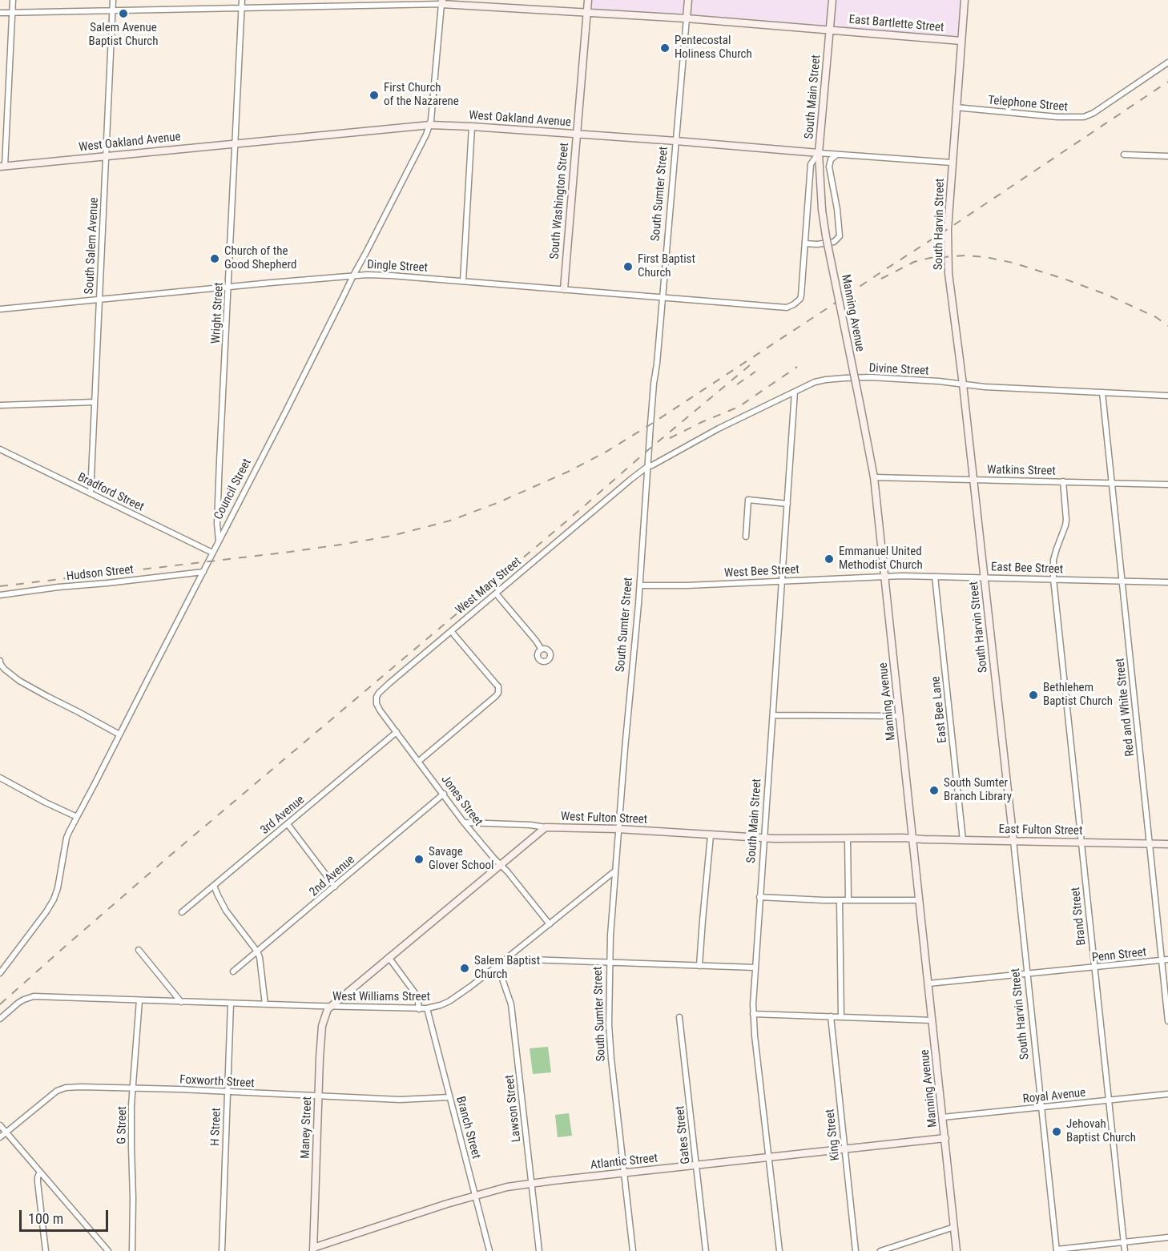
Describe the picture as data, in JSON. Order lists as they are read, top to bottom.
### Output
{
  "streets": {
    "street": [
      "East Bartlette Street",
      "South Main Street",
      "Telephone Street",
      "West Oakland Avenue",
      "South Sumter Street",
      "South Washington Street",
      "South Harvin Street",
      "South Salem Avenue",
      "Dingle Street",
      "Wright Street",
      "Manning Avenue",
      "Divine Street",
      "Watkins Street",
      "Council Street",
      "Bradford Street",
      "East Bee Street",
      "West Bee Street",
      "Hudson Street",
      "West Mary Street",
      "Red and White Street",
      "East Bee Lane",
      "Jones Street",
      "3rd Avenue",
      "West Fulton Street",
      "East Fulton Street",
      "2nd Avenue",
      "Brand Street",
      "Penn Street",
      "West Williams Street",
      "Foxworth Street",
      "Royal Avenue",
      "Lawson Street",
      "G Street",
      "H Street",
      "Maney Street",
      "Branch Street",
      "Gates Street",
      "King Street",
      "Atlantic Street"
    ]
  },
  "crossings": [
    ["East Bartlette Street", "South Main Street"],
    ["East Bartlette Street", "South Sumter Street"],
    ["East Bartlette Street", "South Washington Street"],
    ["East Bartlette Street", "South Harvin Street"],
    ["East Bartlette Street", "Council Street"],
    ["South Main Street", "West Oakland Avenue"],
    ["South Main Street", "Dingle Street"],
    ["South Main Street", "Manning Avenue"],
    ["South Main Street", "Divine Street"],
    ["South Main Street", "West Bee Street"],
    ["South Main Street", "West Fulton Street"],
    ["South Main Street", "Atlantic Street"],
    ["Telephone Street", "South Harvin Street"],
    ["West Oakland Avenue", "South Sumter Street"],
    ["West Oakland Avenue", "South Washington Street"],
    ["West Oakland Avenue", "South Harvin Street"],
    ["West Oakland Avenue", "South Salem Avenue"],
    ["West Oakland Avenue", "Wright Street"],
    ["West Oakland Avenue", "Manning Avenue"],
    ["West Oakland Avenue", "Council Street"],
    ["South Sumter Street", "Dingle Street"],
    ["South Sumter Street", "Divine Street"],
    ["South Sumter Street", "West Bee Street"],
    ["South Sumter Street", "West Mary Street"],
    ["South Sumter Street", "West Fulton Street"],
    ["South Sumter Street", "West Williams Street"],
    ["South Sumter Street", "Atlantic Street"],
    ["South Washington Street", "Dingle Street"],
    ["South Harvin Street", "Divine Street"],
    ["South Harvin Street", "Watkins Street"],
    ["South Harvin Street", "East Bee Street"],
    ["South Harvin Street", "East Fulton Street"],
    ["South Harvin Street", "Penn Street"],
    ["South Harvin Street", "Royal Avenue"],
    ["South Salem Avenue", "Dingle Street"],
    ["South Salem Avenue", "Bradford Street"],
    ["Dingle Street", "Wright Street"],
    ["Dingle Street", "Council Street"],
    ["Wright Street", "Council Street"],
    ["Manning Avenue", "Watkins Street"],
    ["Manning Avenue", "East Bee Street"],
    ["Manning Avenue", "West Bee Street"],
    ["Manning Avenue", "West Fulton Street"],
    ["Manning Avenue", "East Fulton Street"],
    ["Manning Avenue", "Penn Street"],
    ["Manning Avenue", "Royal Avenue"],
    ["Manning Avenue", "Atlantic Street"],
    ["Divine Street", "West Mary Street"],
    ["Divine Street", "Red and White Street"],
    ["Watkins Street", "Red and White Street"],
    ["Watkins Street", "Brand Street"],
    ["Council Street", "Bradford Street"],
    ["Council Street", "Hudson Street"],
    ["East Bee Street", "West Bee Street"],
    ["East Bee Street", "Red and White Street"],
    ["East Bee Street", "East Bee Lane"],
    ["East Bee Street", "Brand Street"],
    ["West Mary Street", "Jones Street"],
    ["West Mary Street", "3rd Avenue"],
    ["Red and White Street", "East Fulton Street"],
    ["Red and White Street", "Penn Street"],
    ["East Bee Lane", "East Fulton Street"],
    ["Jones Street", "3rd Avenue"],
    ["Jones Street", "West Fulton Street"],
    ["Jones Street", "2nd Avenue"],
    ["Jones Street", "West Williams Street"],
    ["West Fulton Street", "East Fulton Street"],
    ["West Fulton Street", "West Williams Street"],
    ["West Fulton Street", "Maney Street"],
    ["East Fulton Street", "Brand Street"],
    ["Brand Street", "Penn Street"],
    ["Brand Street", "Royal Avenue"],
    ["West Williams Street", "Lawson Street"],
    ["West Williams Street", "G Street"],
    ["West Williams Street", "H Street"],
    ["West Williams Street", "Maney Street"],
    ["West Williams Street", "Branch Street"],
    ["Foxworth Street", "G Street"],
    ["Foxworth Street", "H Street"],
    ["Foxworth Street", "Maney Street"],
    ["Foxworth Street", "Branch Street"],
    ["Lawson Street", "Atlantic Street"],
    ["Maney Street", "Atlantic Street"],
    ["Branch Street", "Atlantic Street"],
    ["Gates Street", "Atlantic Street"],
    ["King Street", "Atlantic Street"]
  ],
  "places": [
    "Salem Avenue Baptist Church",
    "Pentecostal Holiness Church",
    "First Church of the Nazarene",
    "Church of the Good Shepherd",
    "First Baptist Church",
    "Emmanuel United Methodist Church",
    "Bethlehem Baptist Church",
    "South Sumter Branch Library",
    "Savage Glover School",
    "Salem Baptist Church",
    "Jehovah Baptist Church"
  ],
  "scale_bar": "100 m"
}
